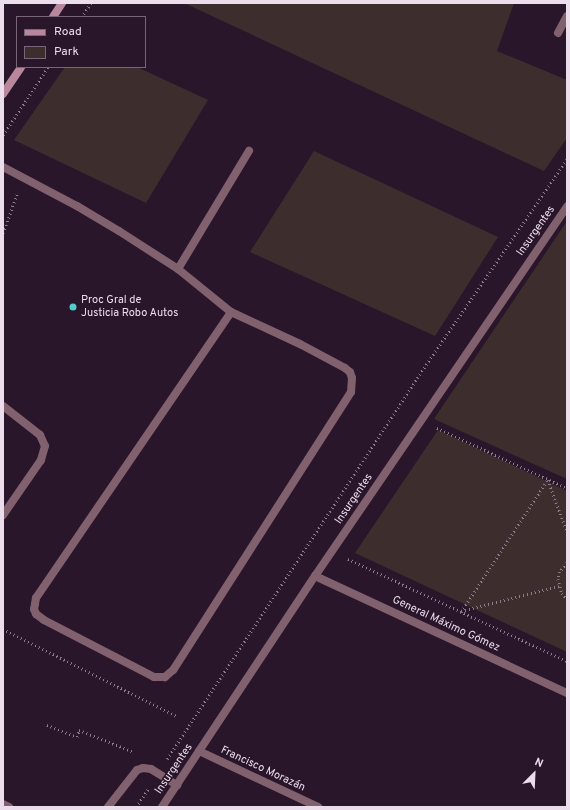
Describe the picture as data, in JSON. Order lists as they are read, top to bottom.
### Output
{
  "streets": {
    "street": ["Insurgentes", "General Máximo Gómez", "Francisco Morazán"]
  },
  "crossings": [
    ["Insurgentes", "General Máximo Gómez"],
    ["Insurgentes", "Francisco Morazán"]
  ],
  "places": ["Proc Gral de Justicia Robo Autos"],
  "legend": ["Road", "Park"],
  "north": "top right"
}
